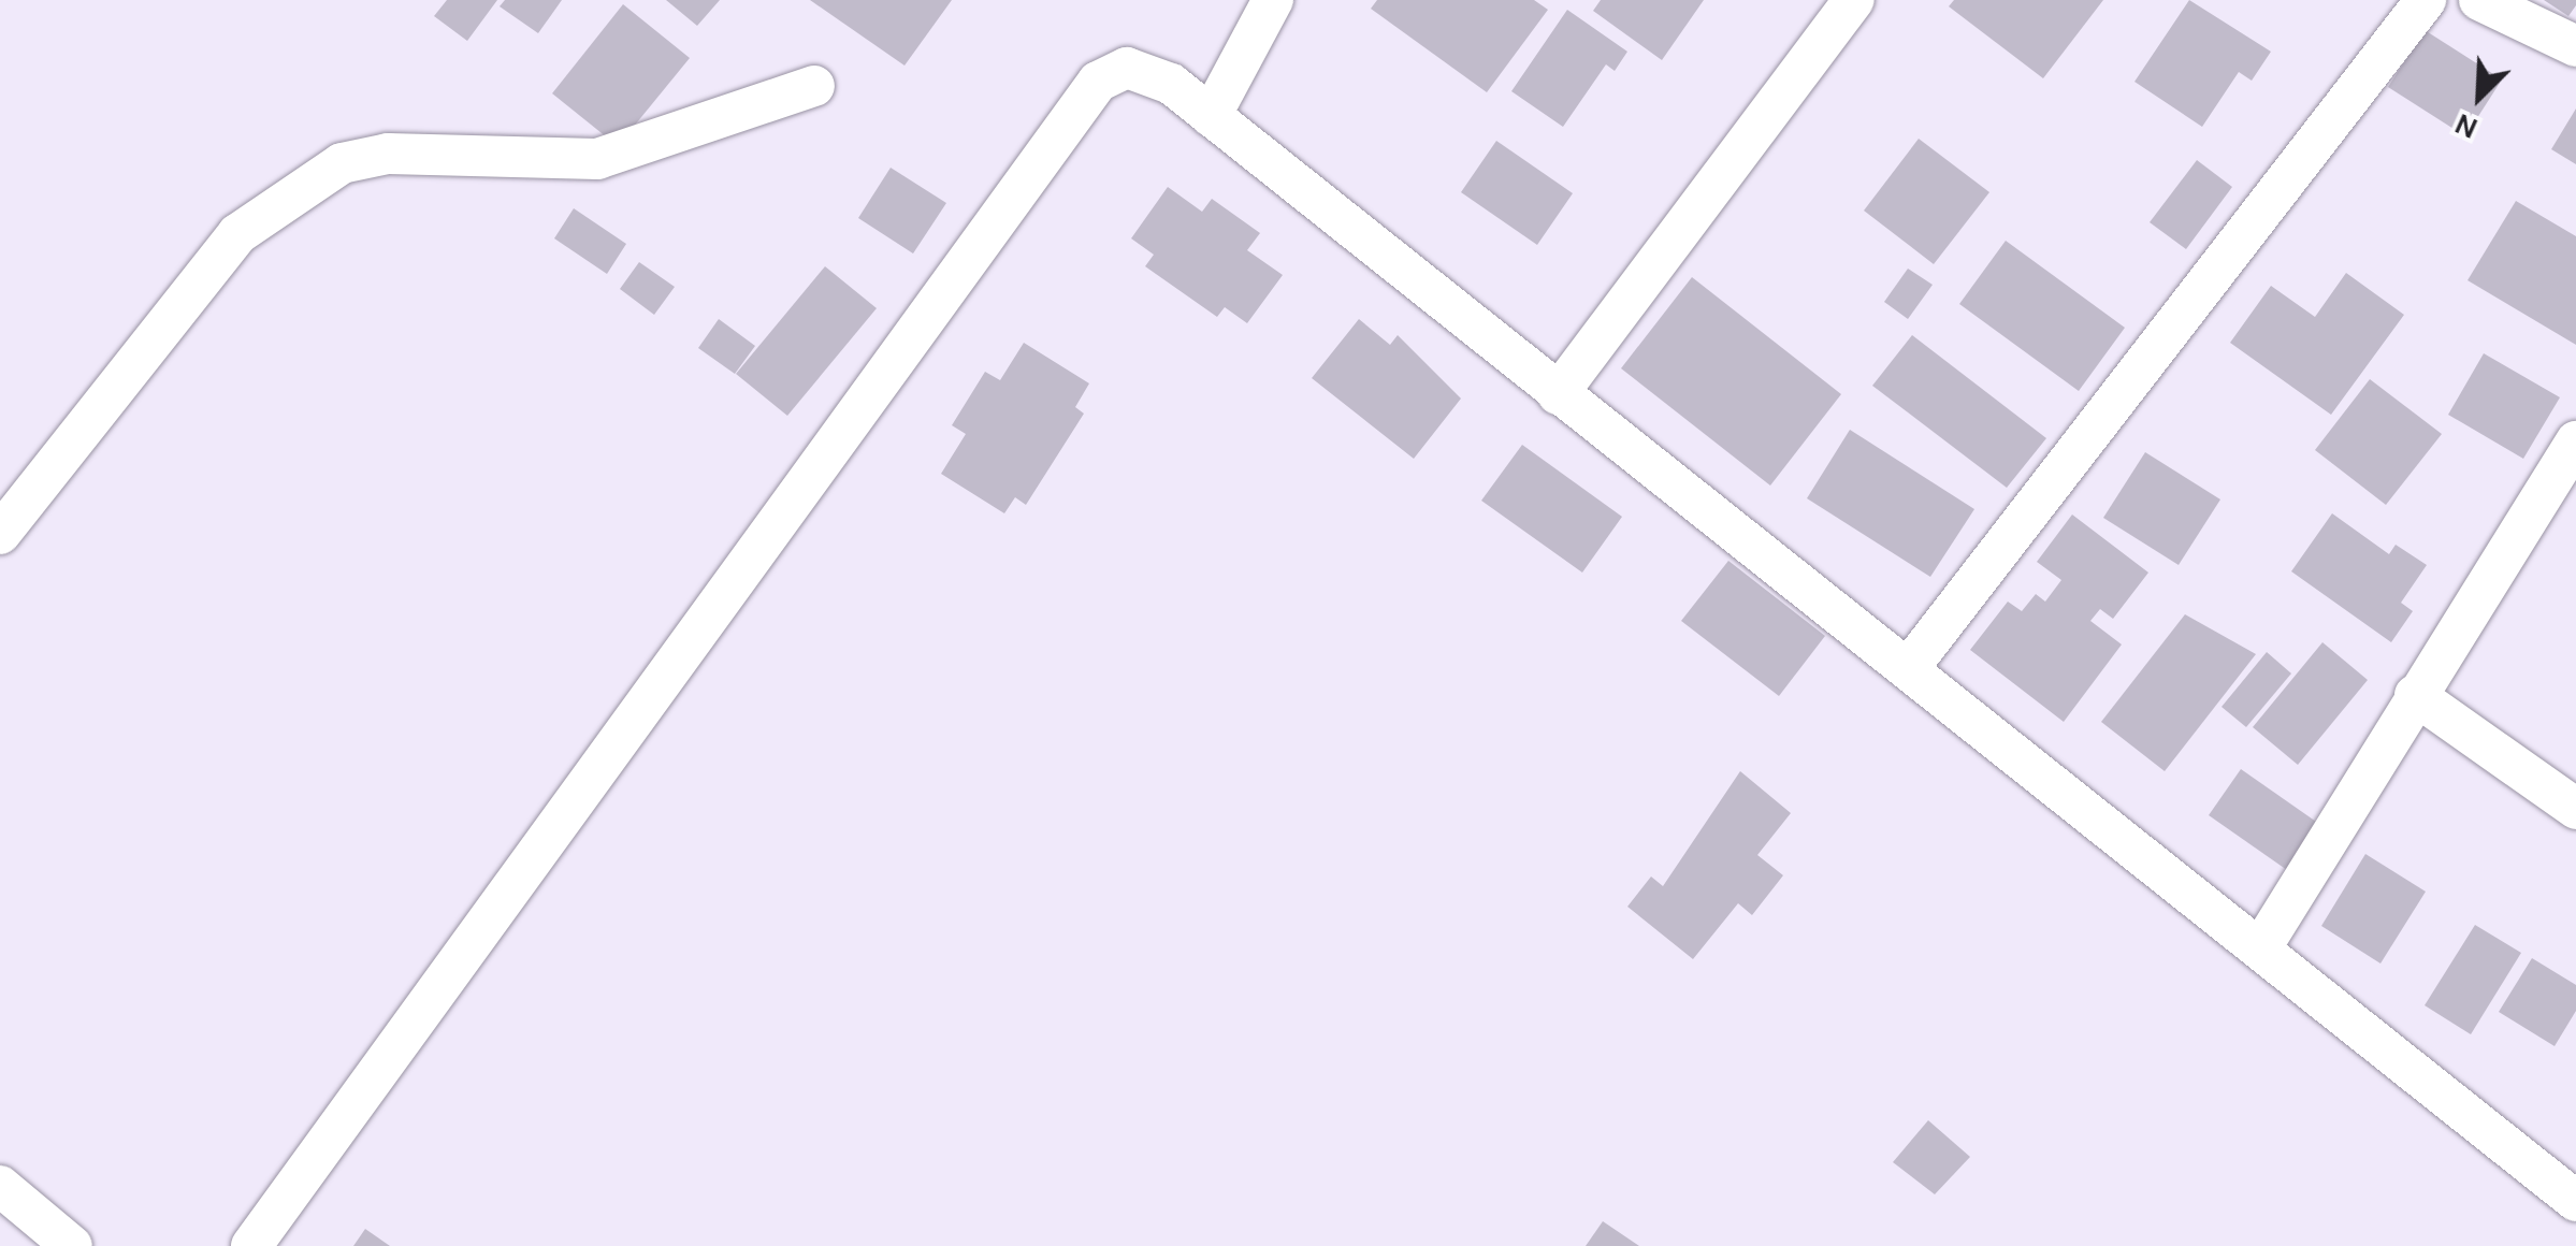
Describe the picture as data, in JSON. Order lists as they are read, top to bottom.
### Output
{
  "north": "bottom left"
}
